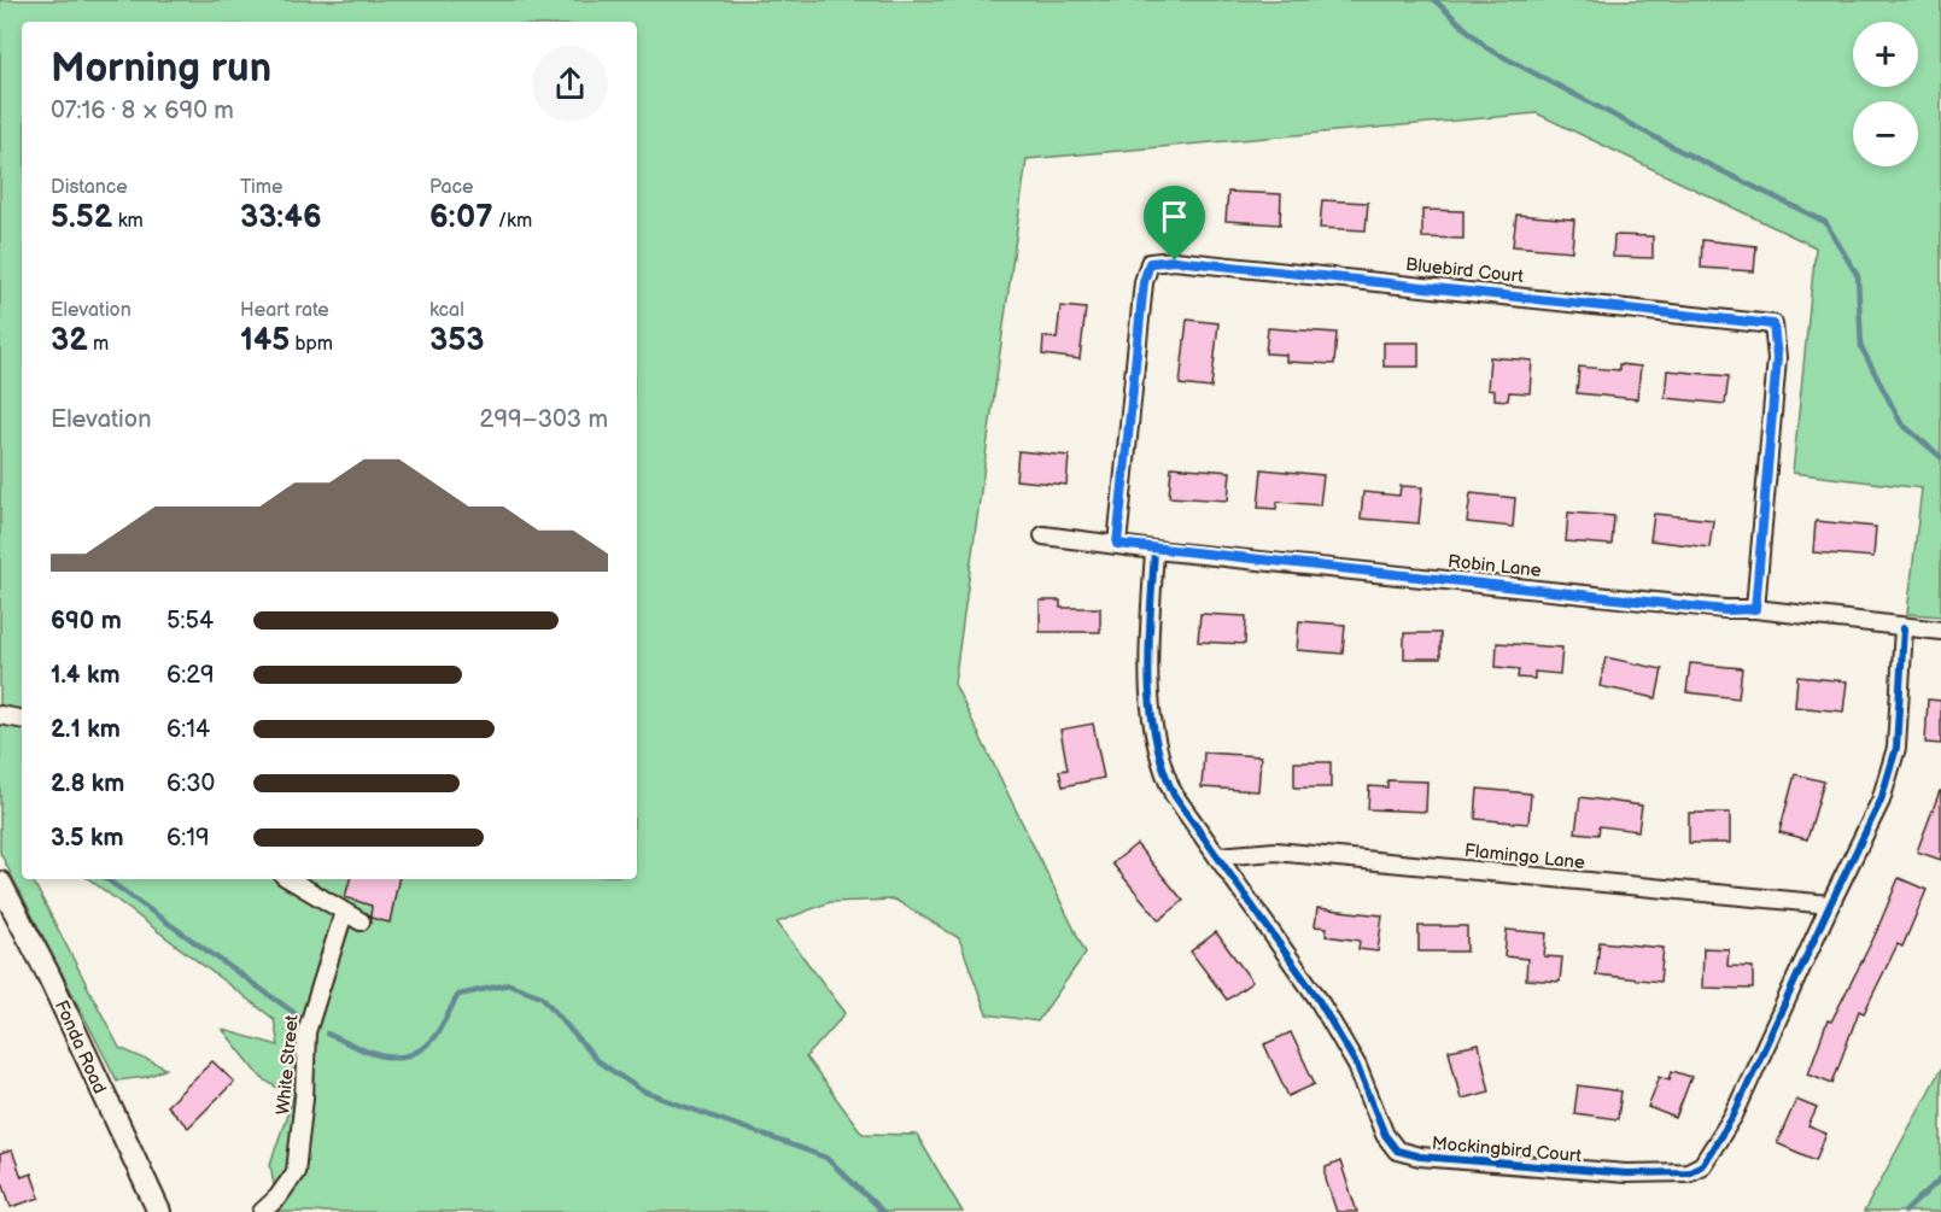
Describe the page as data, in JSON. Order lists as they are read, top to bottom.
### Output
{
  "streets": {
    "street": [
      "Bluebird Court",
      "Robin Lane",
      "Flamingo Lane",
      "Fonda Road",
      "White Street",
      "Mockingbird Court"
    ]
  },
  "crossings": [
    ["Bluebird Court", "Robin Lane"],
    ["Robin Lane", "Mockingbird Court"],
    ["Flamingo Lane", "Mockingbird Court"]
  ],
  "page": {
    "map_buttons": ["+", "−"],
    "heading": ["Morning run", "07:16 · 8 × 690 m"],
    "stats": [
      ["Distance", "5.52 km"],
      ["Time", "33:46"],
      ["Pace", "6:07 /km"],
      ["Elevation", "32 m"],
      ["Heart rate", "145 bpm"],
      ["kcal", "353"]
    ],
    "chart": ["Elevation", "299–303 m"],
    "list": [
      {
        "name": "690 m",
        "note": "5:54"
      },
      {
        "name": "1.4 km",
        "note": "6:29"
      },
      {
        "name": "2.1 km",
        "note": "6:14"
      },
      {
        "name": "2.8 km",
        "note": "6:30"
      },
      {
        "name": "3.5 km",
        "note": "6:19"
      }
    ]
  }
}
